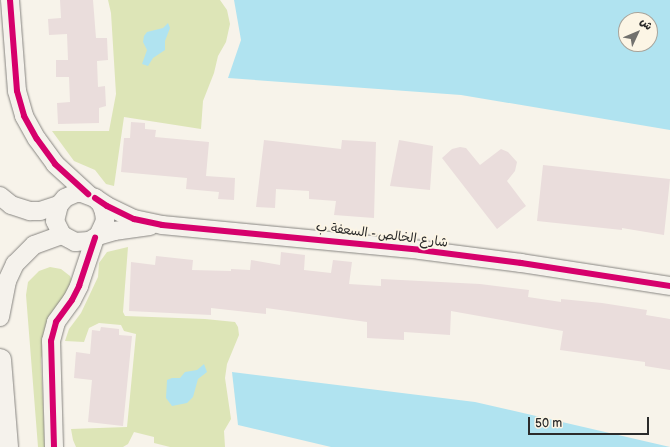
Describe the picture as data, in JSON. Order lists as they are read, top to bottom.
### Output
{
  "streets": {
    "street": ["شارع الخالص - السعفة ب"]
  },
  "scale_bar": "50 m",
  "north": "top right"
}
